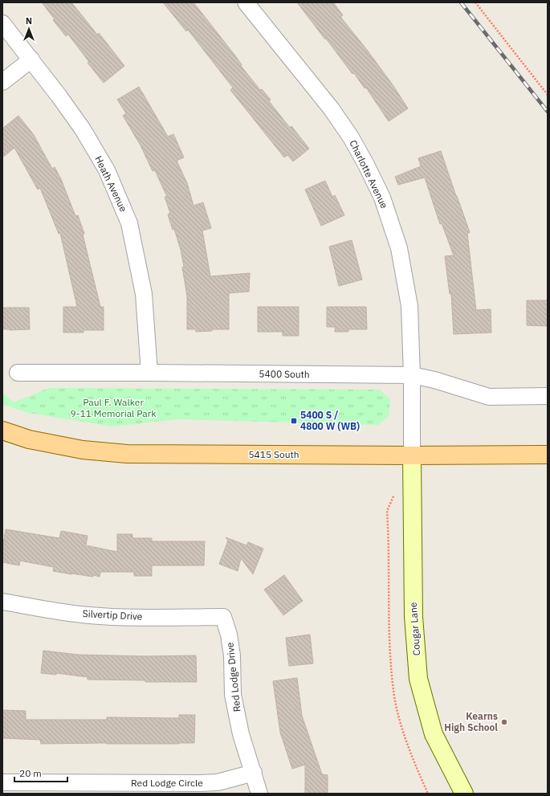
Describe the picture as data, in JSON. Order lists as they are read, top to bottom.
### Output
{
  "streets": {
    "main road": ["5415 South", "Cougar Lane"],
    "street": [
      "Charlotte Avenue",
      "Heath Avenue",
      "5400 South",
      "Silvertip Drive",
      "Red Lodge Drive",
      "Red Lodge Circle"
    ]
  },
  "crossings": [
    ["Charlotte Avenue", "5400 South"],
    ["Charlotte Avenue", "5415 South"],
    ["Charlotte Avenue", "Cougar Lane"],
    ["Heath Avenue", "5400 South"],
    ["5415 South", "Cougar Lane"],
    ["Silvertip Drive", "Red Lodge Drive"],
    ["Red Lodge Drive", "Red Lodge Circle"]
  ],
  "parks": ["Paul F. Walker 9-11 Memorial Park"],
  "places": {
    "transit": ["5400 S / 4800 W (WB)"],
    "other": ["Kearns High School"]
  },
  "scale_bar": "20 m",
  "north": "top"
}
